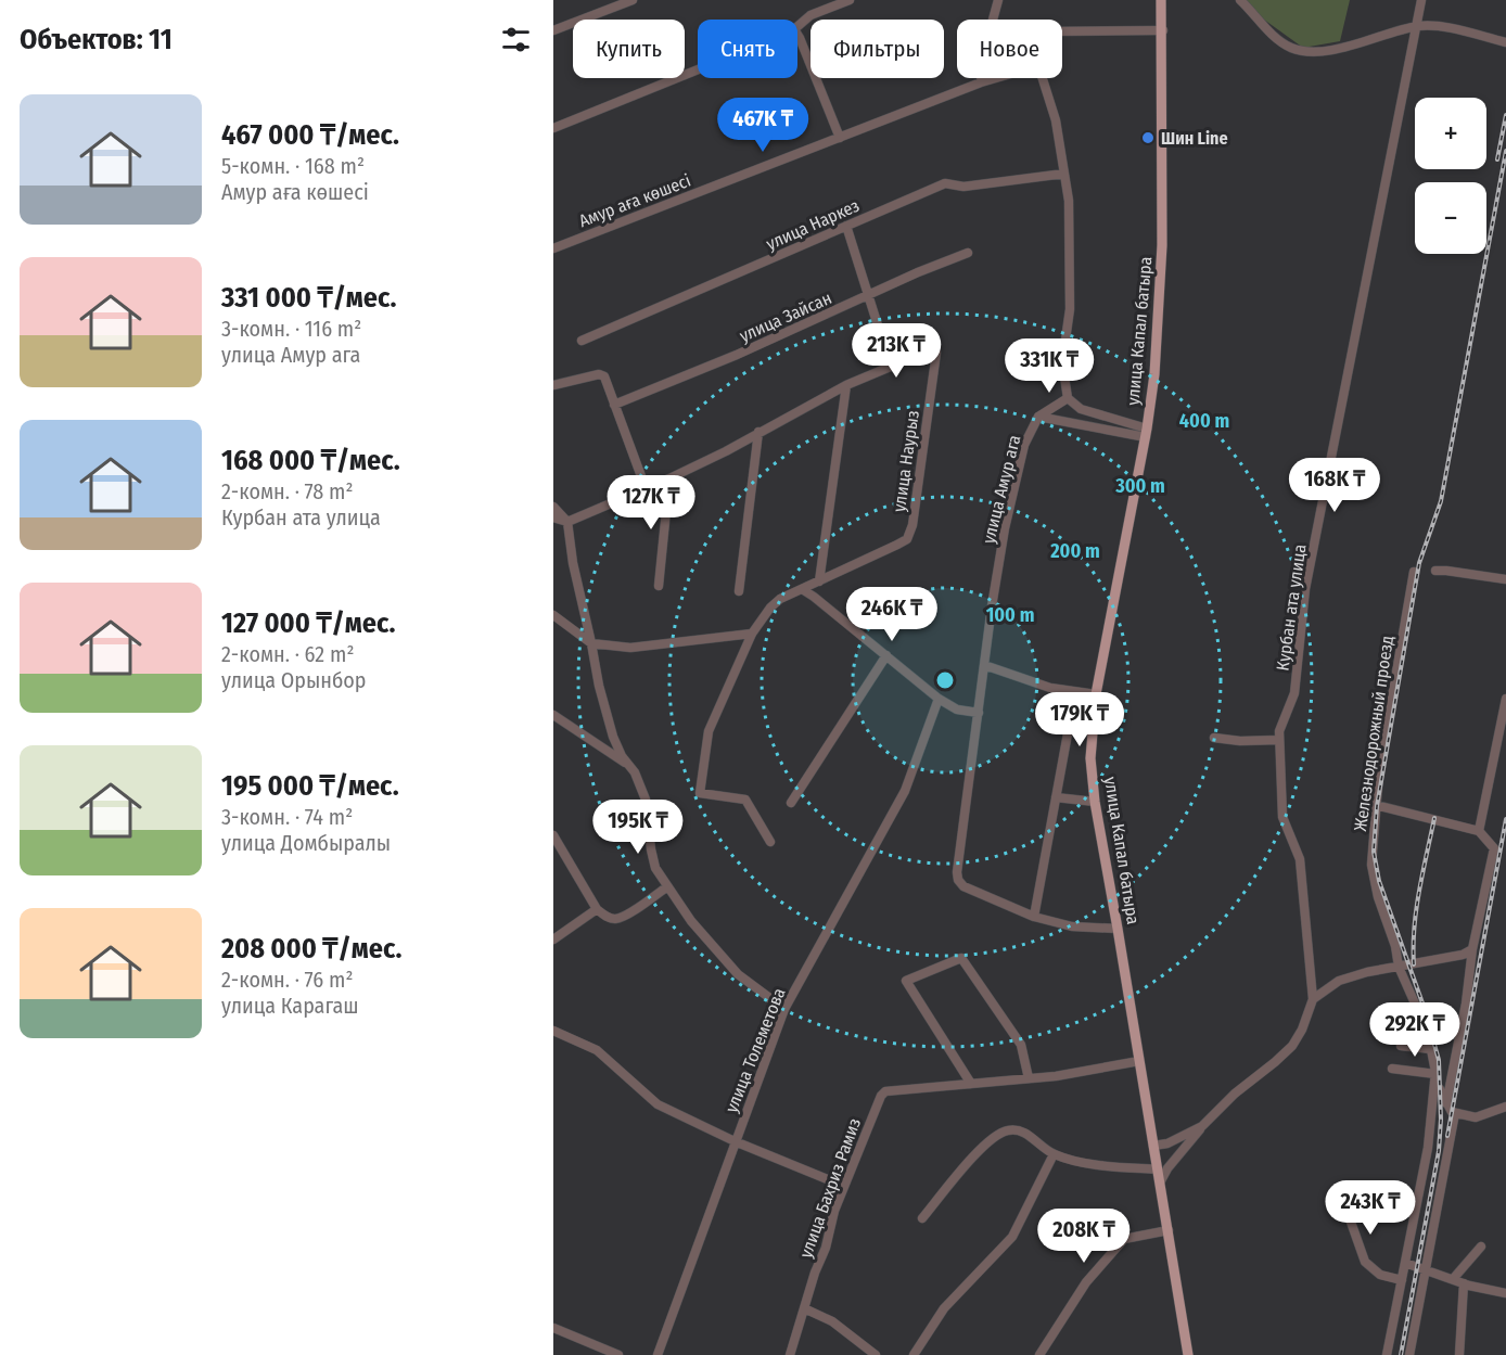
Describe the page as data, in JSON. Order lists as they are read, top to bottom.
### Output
{
  "streets": {
    "main road": ["улица Капал батыра"],
    "street": [
      "Амур аға көшесі",
      "улица Наркез",
      "улица Зайсан",
      "улица Наурыз",
      "улица Амур ага",
      "Курбан ата улица",
      "Железнодорожный проезд",
      "улица Толеметова",
      "улица Бахриз Рамиз"
    ]
  },
  "crossings": [
    ["улица Капал батыра", "улица Бахриз Рамиз"],
    ["улица Толеметова", "улица Бахриз Рамиз"]
  ],
  "places": ["Шин Line"],
  "page": {
    "heading": "Объектов: 11",
    "chip": [
      "Купить",
      "Снять",
      "Фильтры",
      "Новое"
    ],
    "list": [
      {
        "name": "467 000 ₸/мес.",
        "note": "5-комн. · 168 m² · Амур аға көшесі"
      },
      {
        "name": "331 000 ₸/мес.",
        "note": "3-комн. · 116 m² · улица Амур ага"
      },
      {
        "name": "168 000 ₸/мес.",
        "note": "2-комн. · 78 m² · Курбан ата улица"
      },
      {
        "name": "127 000 ₸/мес.",
        "note": "2-комн. · 62 m² · улица Орынбор"
      },
      {
        "name": "195 000 ₸/мес.",
        "note": "3-комн. · 74 m² · улица Домбыралы"
      },
      {
        "name": "208 000 ₸/мес.",
        "note": "2-комн. · 76 m² · улица Карагаш"
      }
    ],
    "map_buttons": ["+", "−"],
    "price": [
      "467K ₸",
      "213K ₸",
      "331K ₸",
      "168K ₸",
      "127K ₸",
      "246K ₸",
      "179K ₸",
      "195K ₸",
      "292K ₸",
      "243K ₸",
      "208K ₸"
    ]
  },
  "rings": [
    "400 m",
    "300 m",
    "200 m",
    "100 m"
  ]
}
